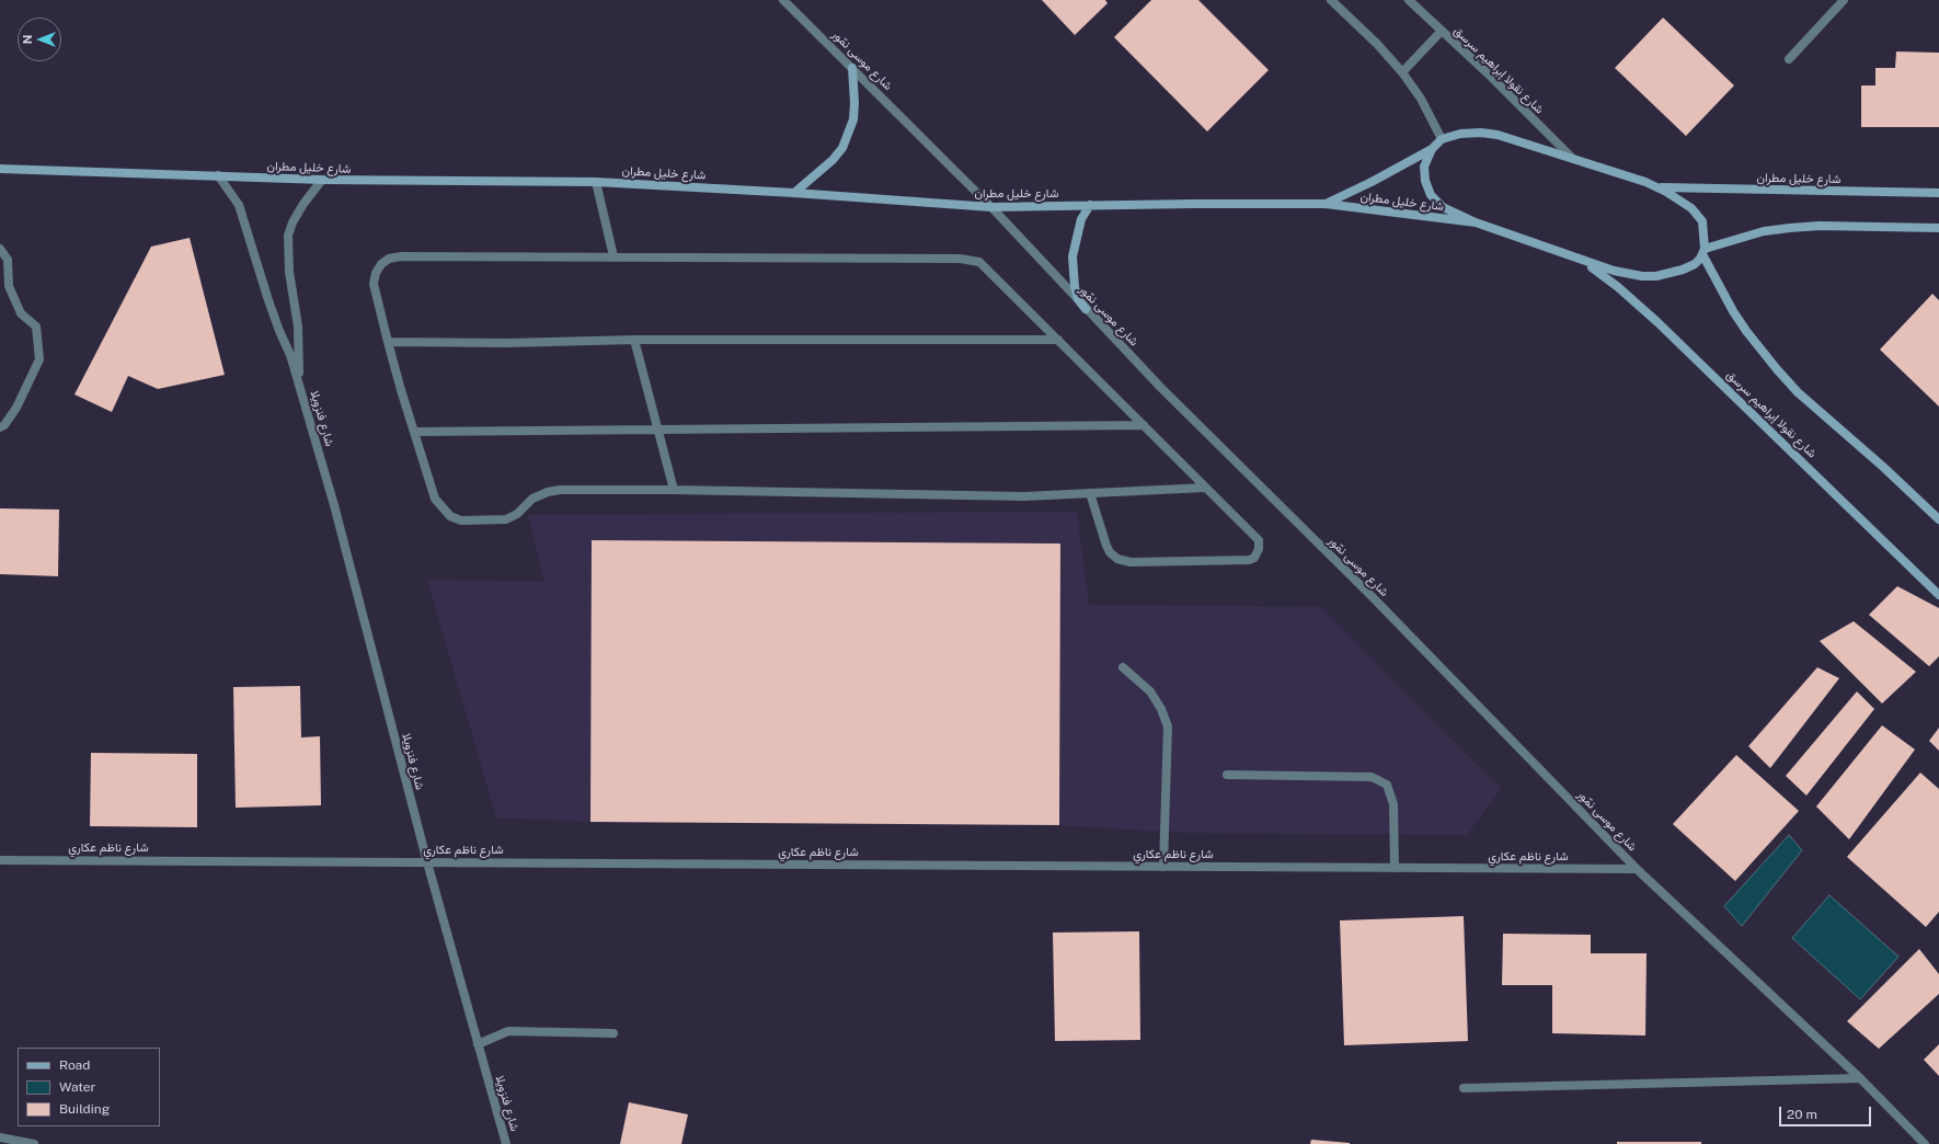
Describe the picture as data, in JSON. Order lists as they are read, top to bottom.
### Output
{
  "streets": {
    "street": [
      "شارع موسى نمّور",
      "شارع نقولا إبراهيم سرسق",
      "شارع خليل مطران",
      "شارع فنزويلا",
      "شارع ناظم عكاري"
    ]
  },
  "crossings": [
    ["شارع موسى نمّور", "شارع خليل مطران"],
    ["شارع موسى نمّور", "شارع ناظم عكاري"],
    ["شارع خليل مطران", "شارع فنزويلا"],
    ["شارع فنزويلا", "شارع ناظم عكاري"]
  ],
  "legend": ["Road", "Water", "Building"],
  "scale_bar": "20 m",
  "north": "left"
}
